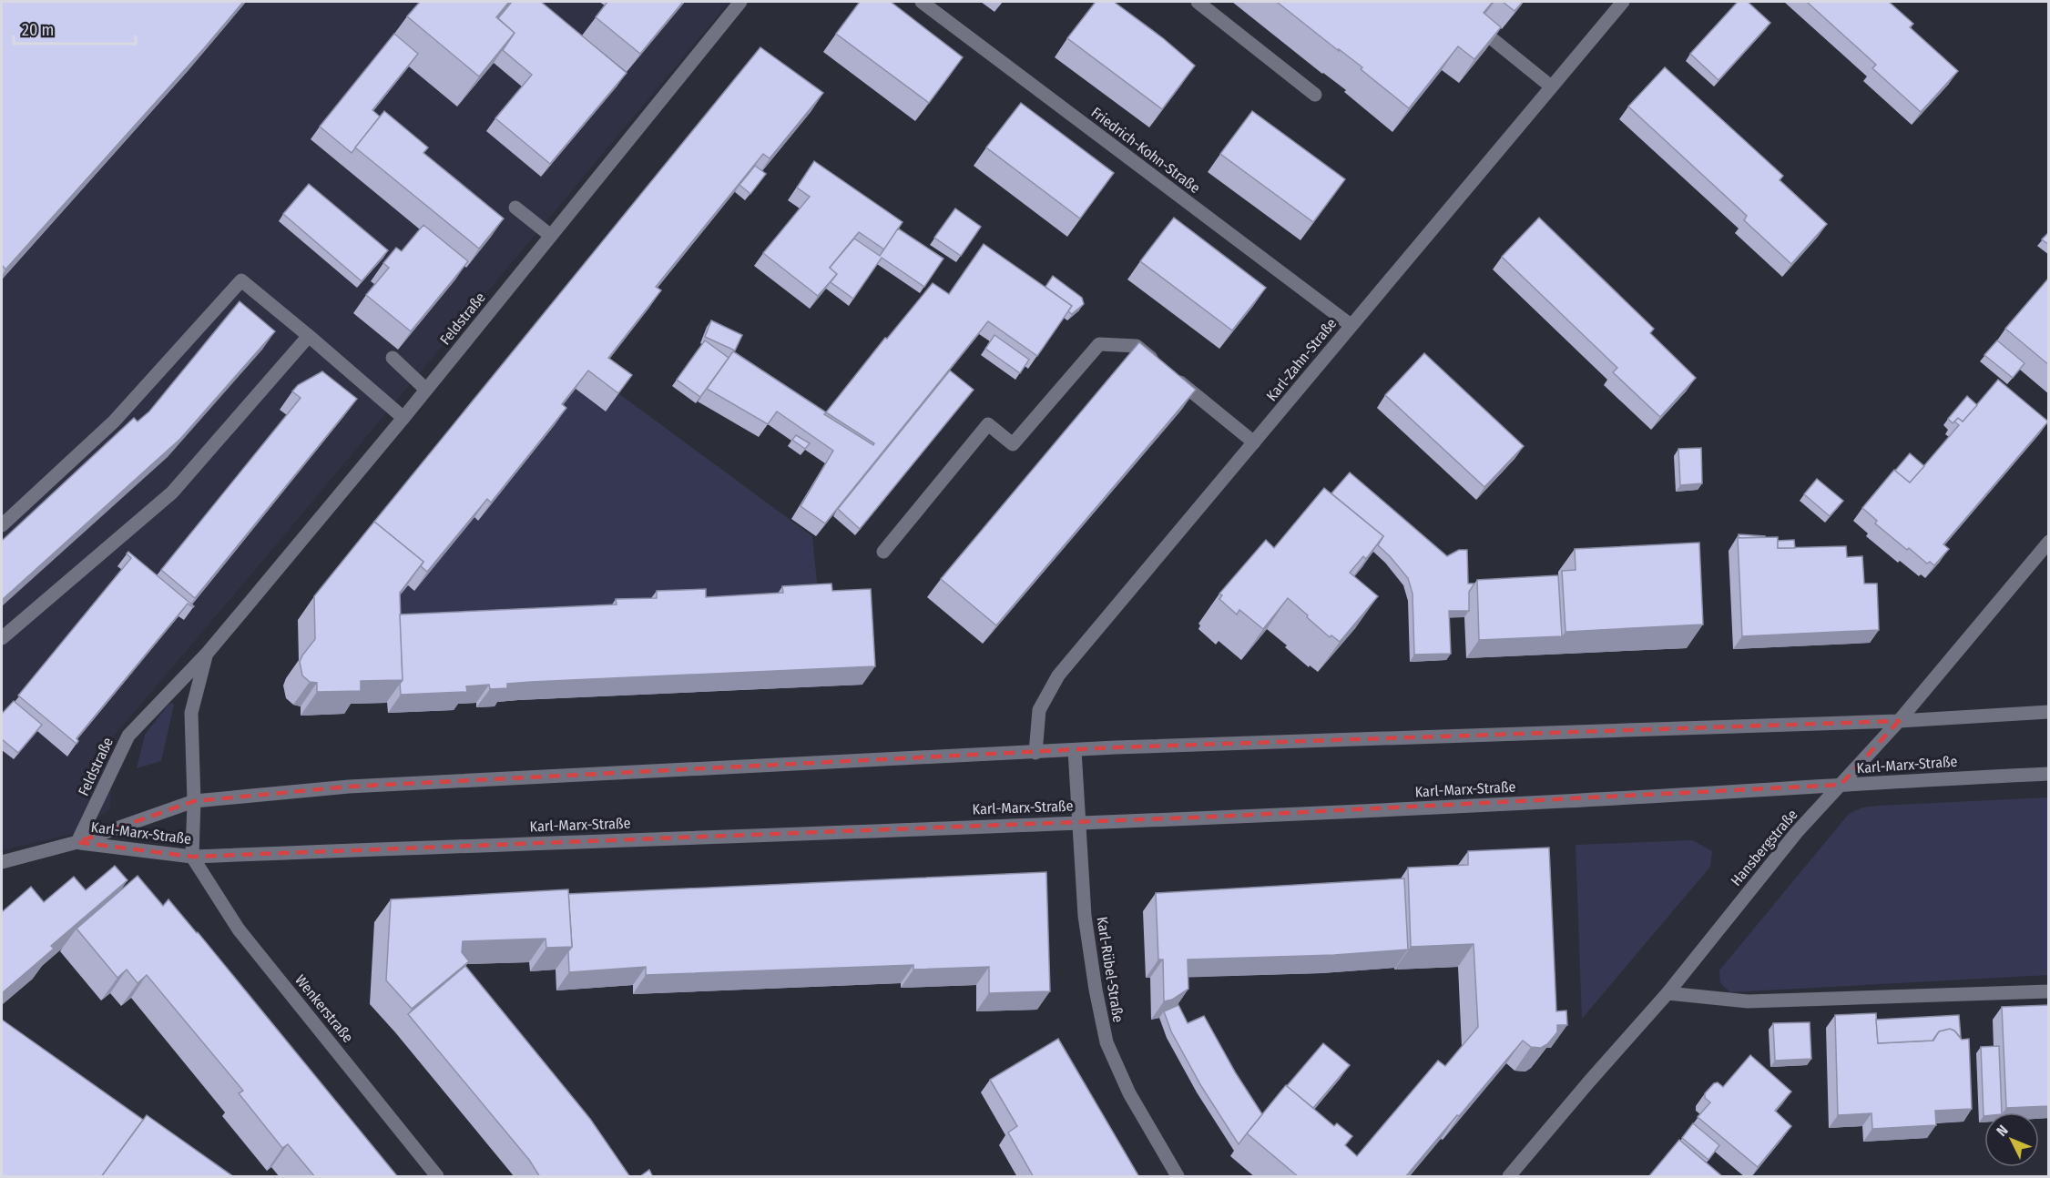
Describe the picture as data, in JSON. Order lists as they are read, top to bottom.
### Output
{
  "streets": {
    "street": [
      "Friedrich-Kohn-Straße",
      "Feldstraße",
      "Karl-Zahn-Straße",
      "Karl-Marx-Straße",
      "Hansbergstraße",
      "Karl-Rübel-Straße",
      "Wenkerstraße"
    ]
  },
  "crossings": [
    ["Friedrich-Kohn-Straße", "Karl-Zahn-Straße"],
    ["Feldstraße", "Karl-Marx-Straße"],
    ["Feldstraße", "Wenkerstraße"],
    ["Karl-Zahn-Straße", "Karl-Marx-Straße"],
    ["Karl-Marx-Straße", "Hansbergstraße"],
    ["Karl-Marx-Straße", "Karl-Rübel-Straße"],
    ["Karl-Marx-Straße", "Wenkerstraße"]
  ],
  "scale_bar": "20 m",
  "north": "top left"
}
